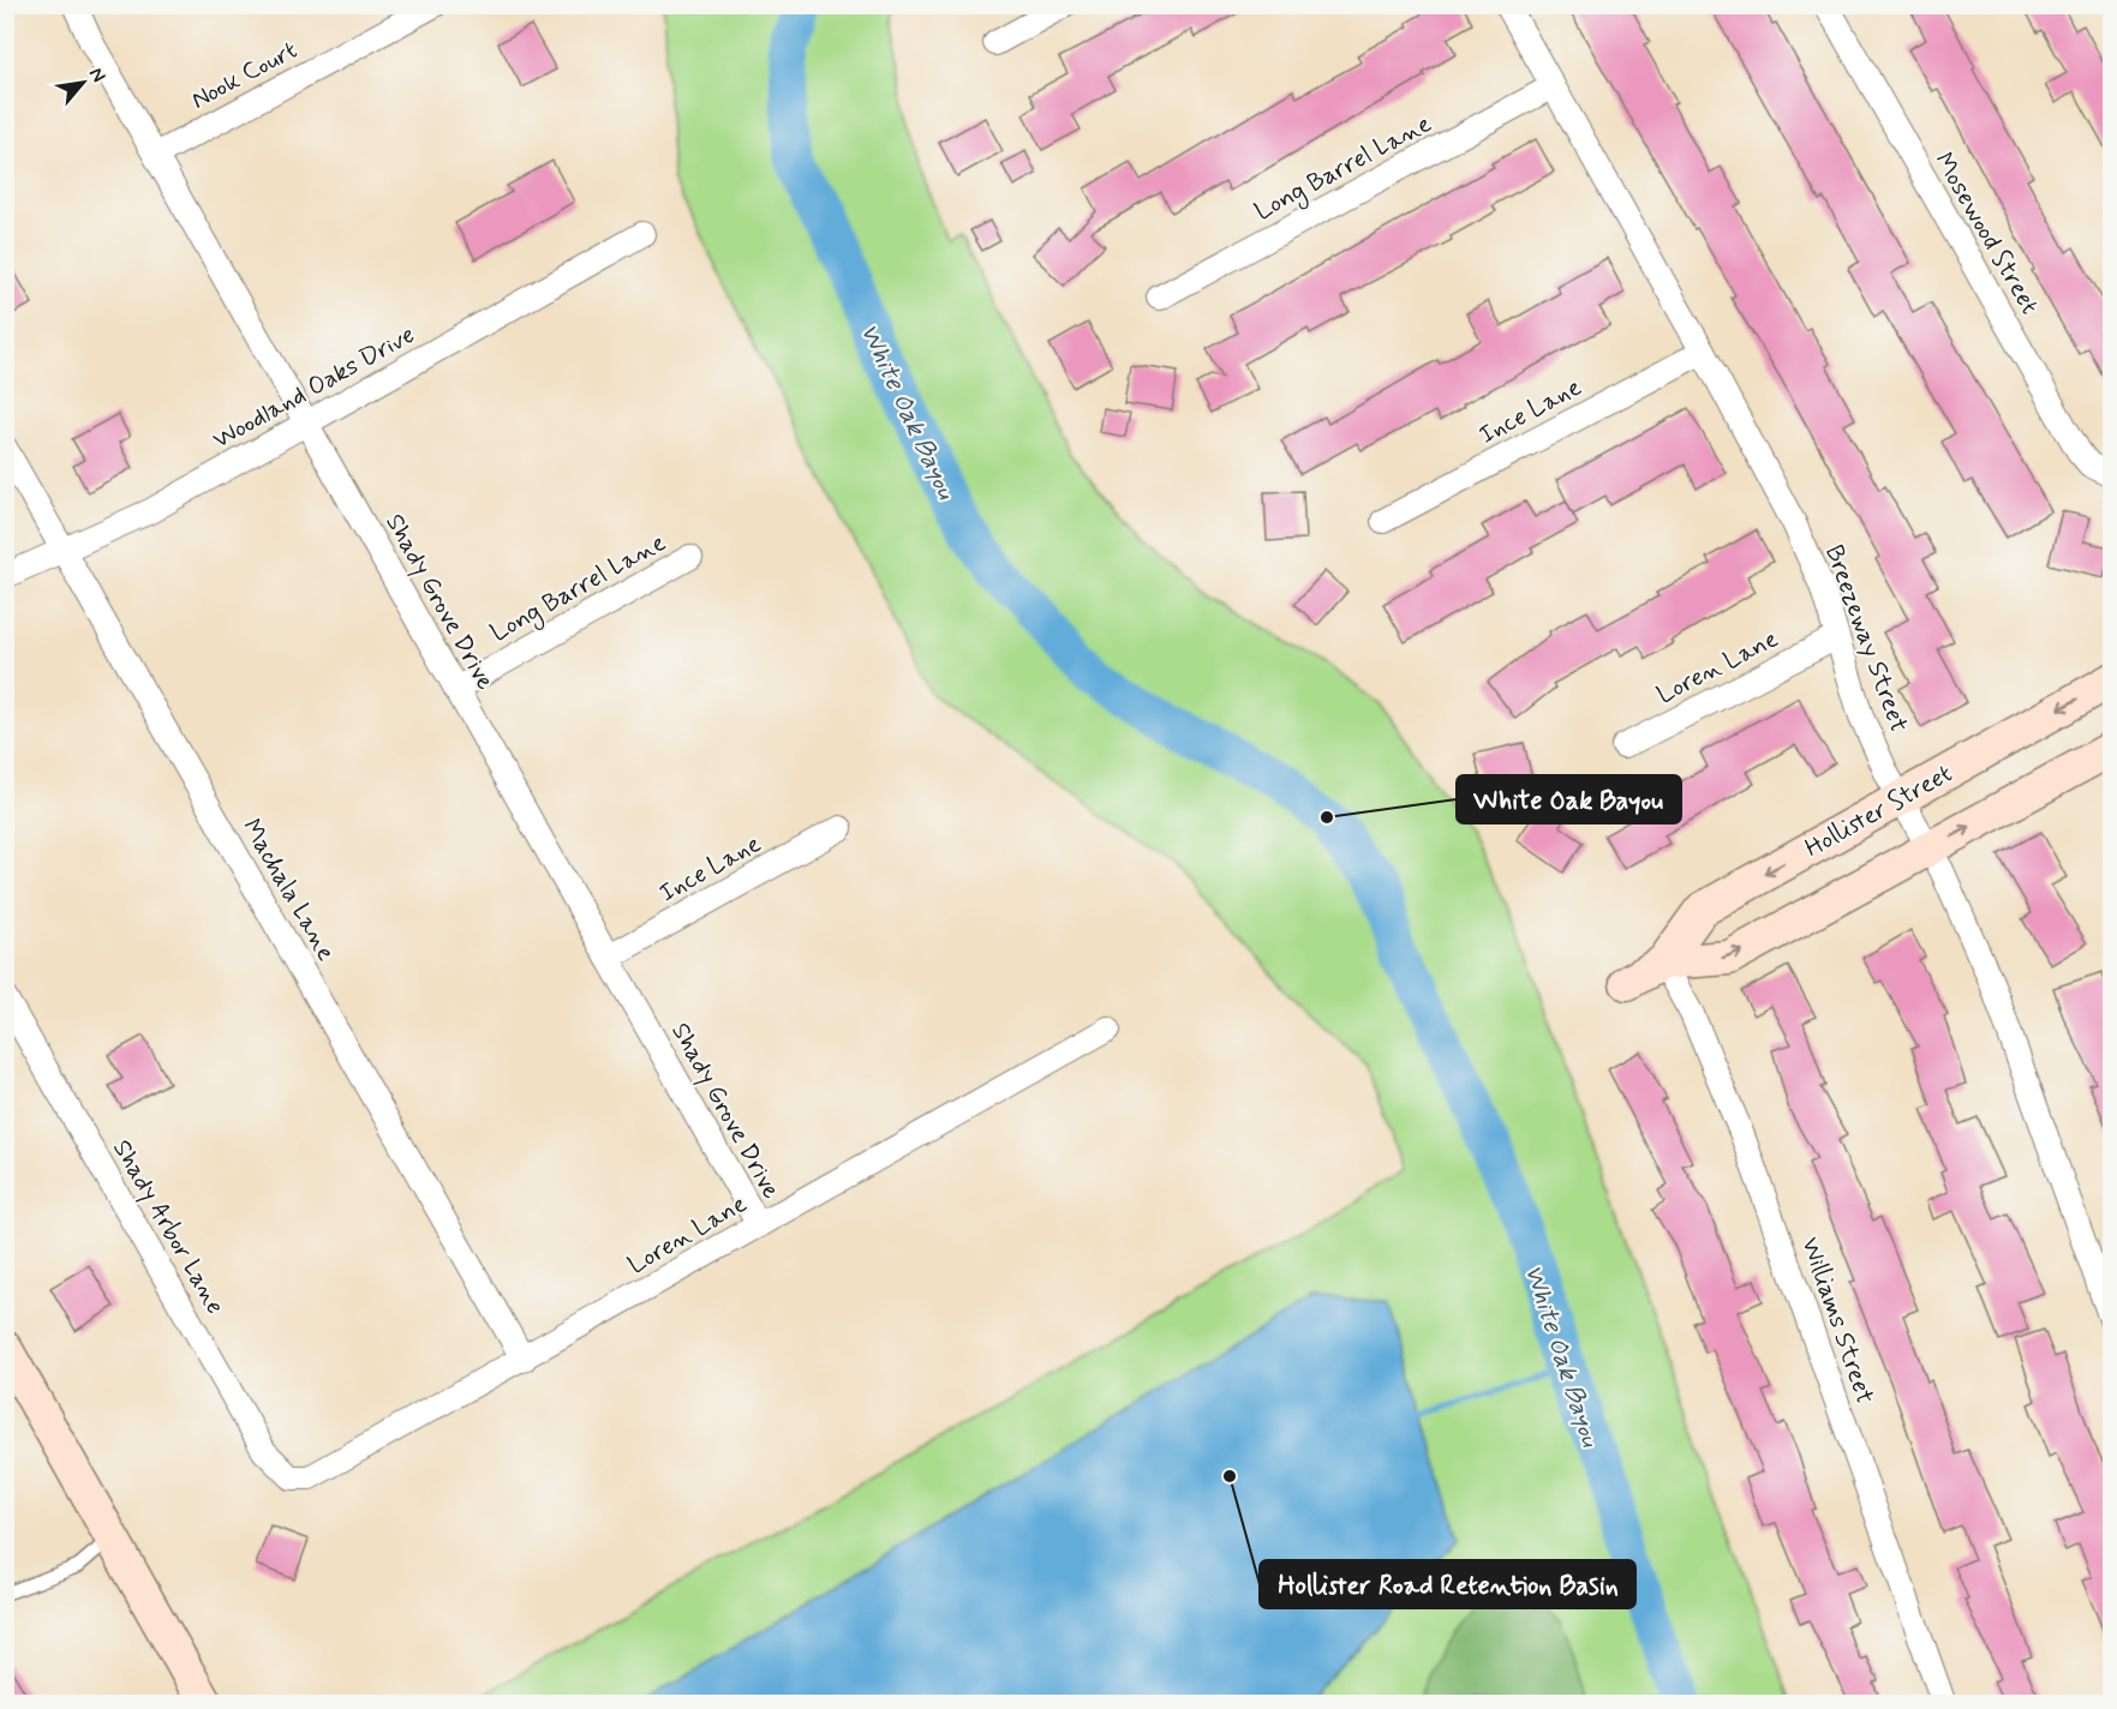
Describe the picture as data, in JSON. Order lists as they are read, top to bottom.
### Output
{
  "streets": {
    "street": [
      "Nook Court",
      "Long Barrel Lane",
      "Mosewood Street",
      "Woodland Oaks Drive",
      "Ince Lane",
      "Shady Grove Drive",
      "Breezeway Street",
      "Loren Lane",
      "Hollister Street",
      "Machala Lane",
      "Shady Arbor Lane",
      "Williams Street"
    ]
  },
  "crossings": [
    ["Nook Court", "Shady Grove Drive"],
    ["Long Barrel Lane", "Shady Grove Drive"],
    ["Long Barrel Lane", "Breezeway Street"],
    ["Woodland Oaks Drive", "Shady Grove Drive"],
    ["Woodland Oaks Drive", "Machala Lane"],
    ["Ince Lane", "Shady Grove Drive"],
    ["Ince Lane", "Breezeway Street"],
    ["Shady Grove Drive", "Loren Lane"],
    ["Breezeway Street", "Loren Lane"],
    ["Breezeway Street", "Hollister Street"],
    ["Loren Lane", "Machala Lane"],
    ["Loren Lane", "Shady Arbor Lane"],
    ["Hollister Street", "Williams Street"]
  ],
  "water": ["White Oak Bayou"],
  "places": ["White Oak Bayou", "Hollister Road Retention Basin"],
  "north": "top right"
}
